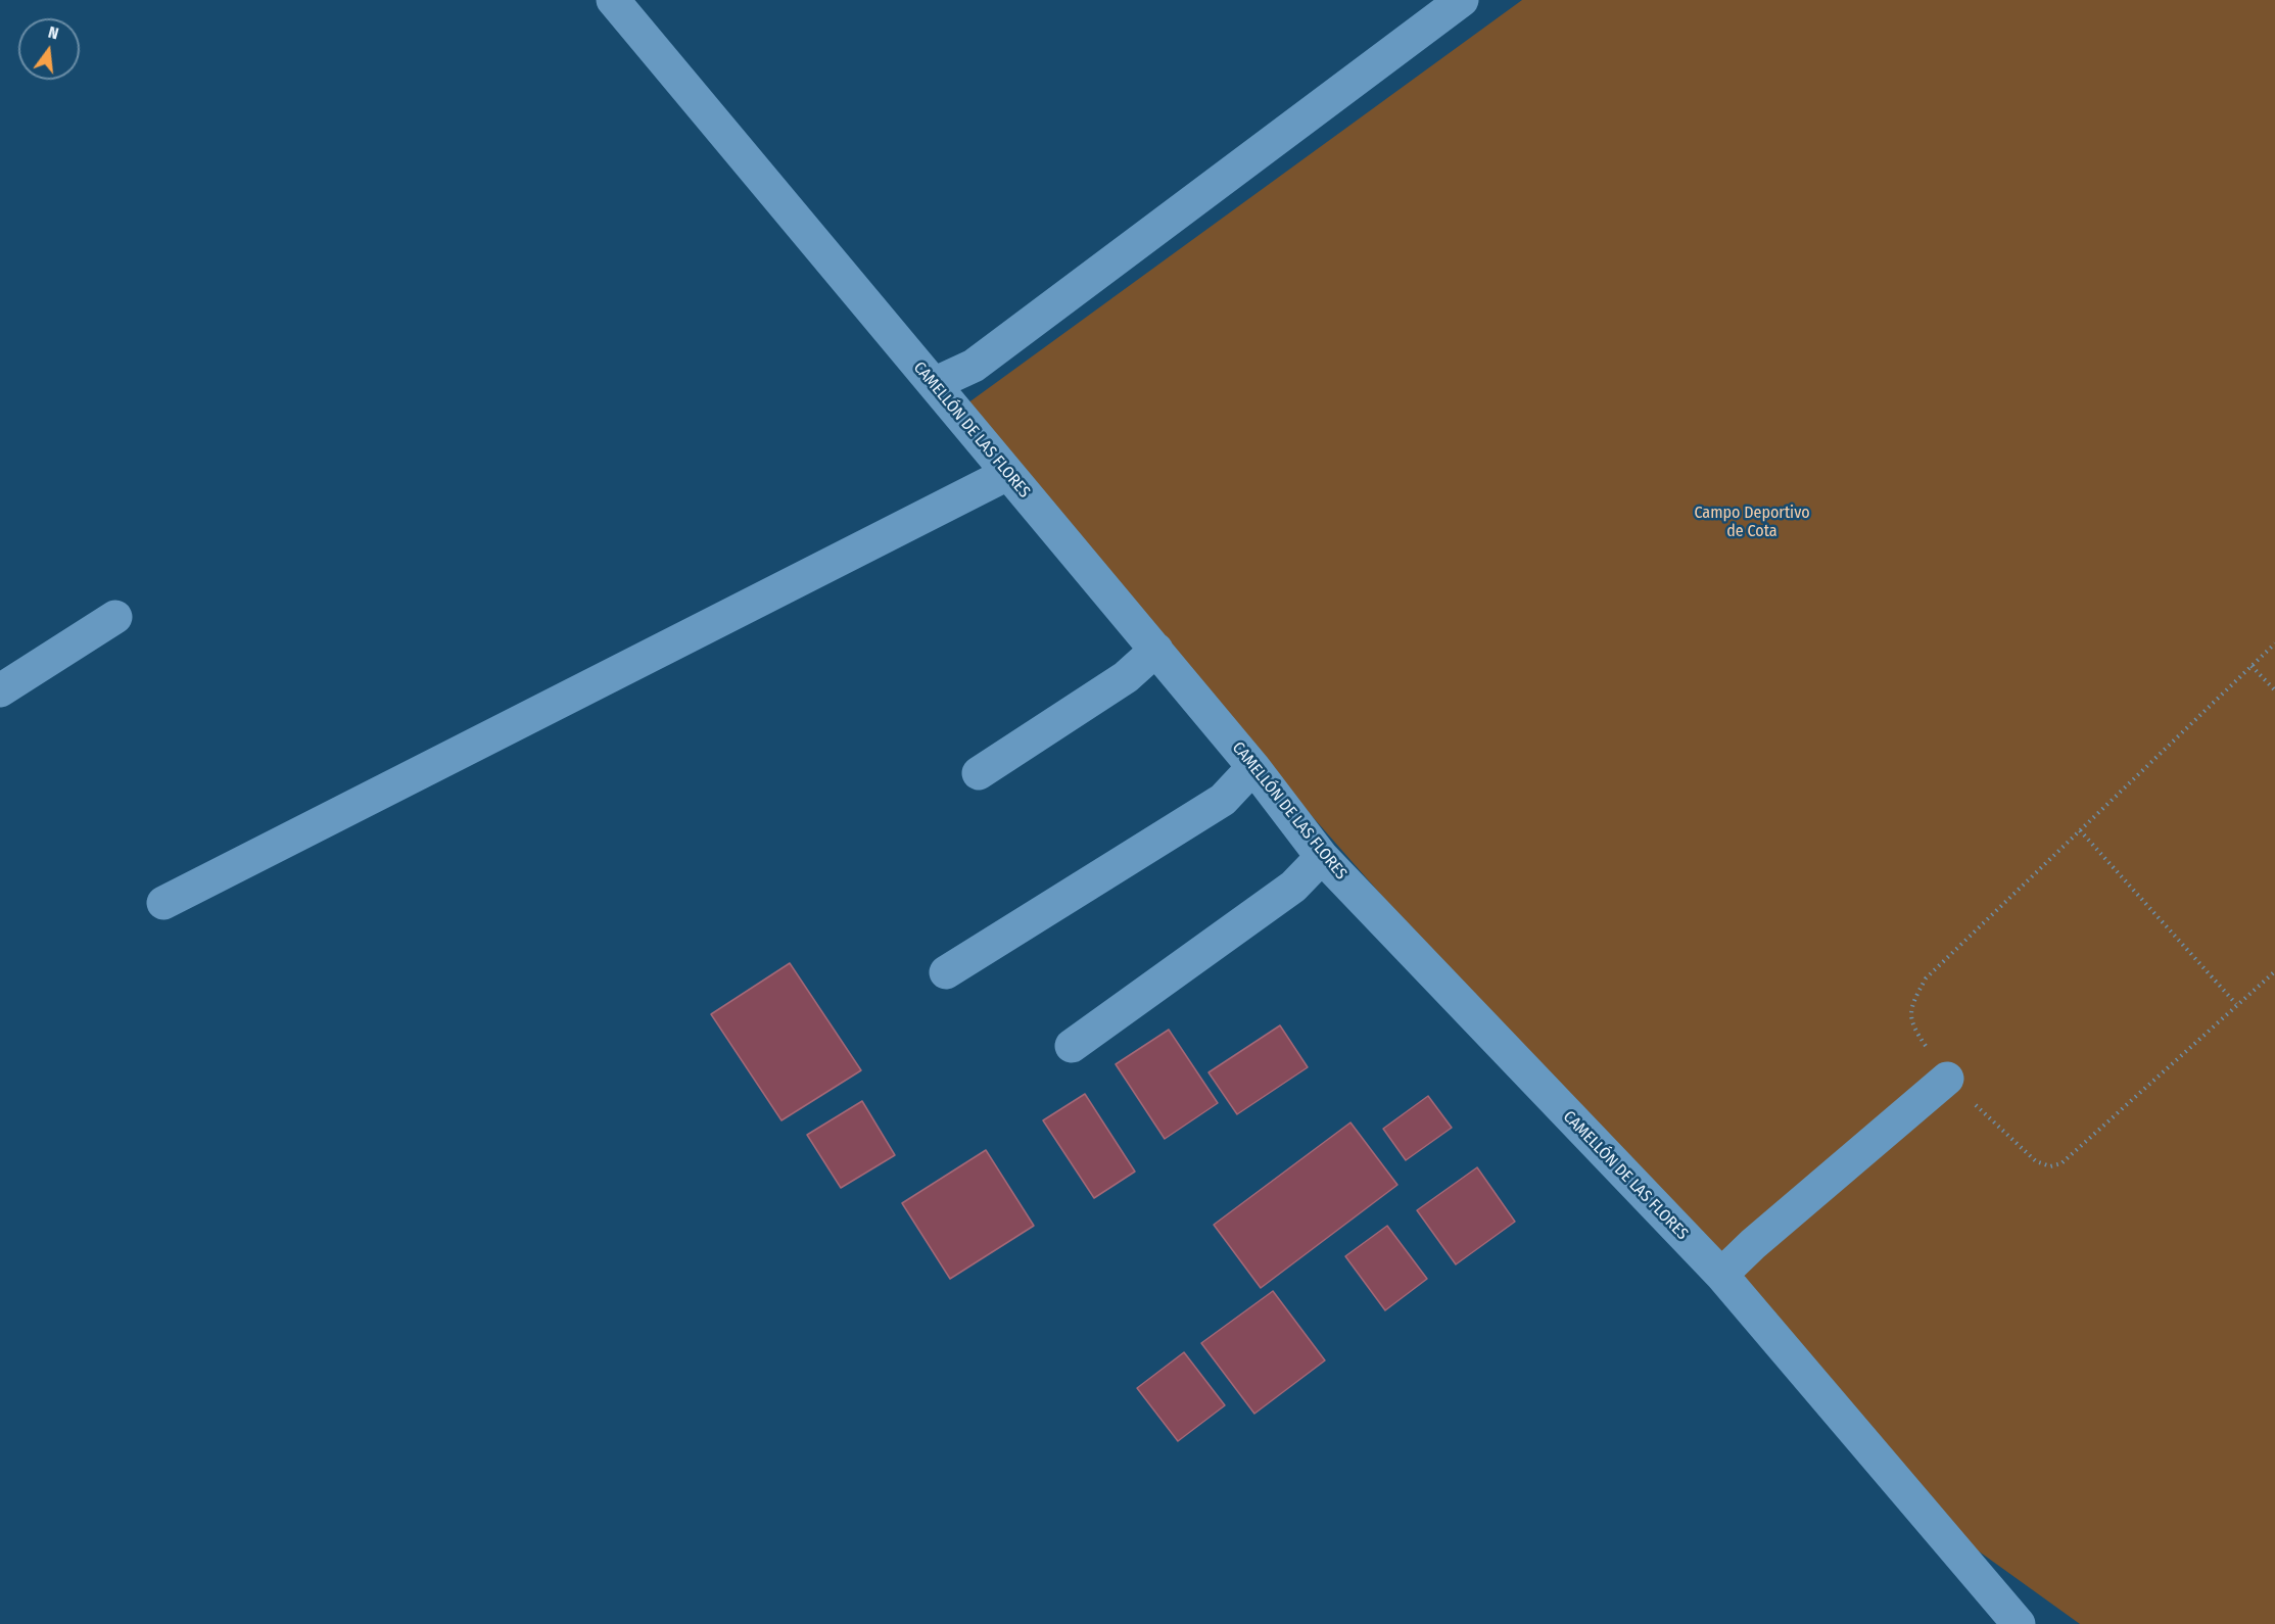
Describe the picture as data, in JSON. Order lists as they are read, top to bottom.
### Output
{
  "streets": {
    "street": ["CAMELLÓN DE LAS FLORES"]
  },
  "parks": ["Campo Deportivo de Cota"],
  "north": "top"
}
